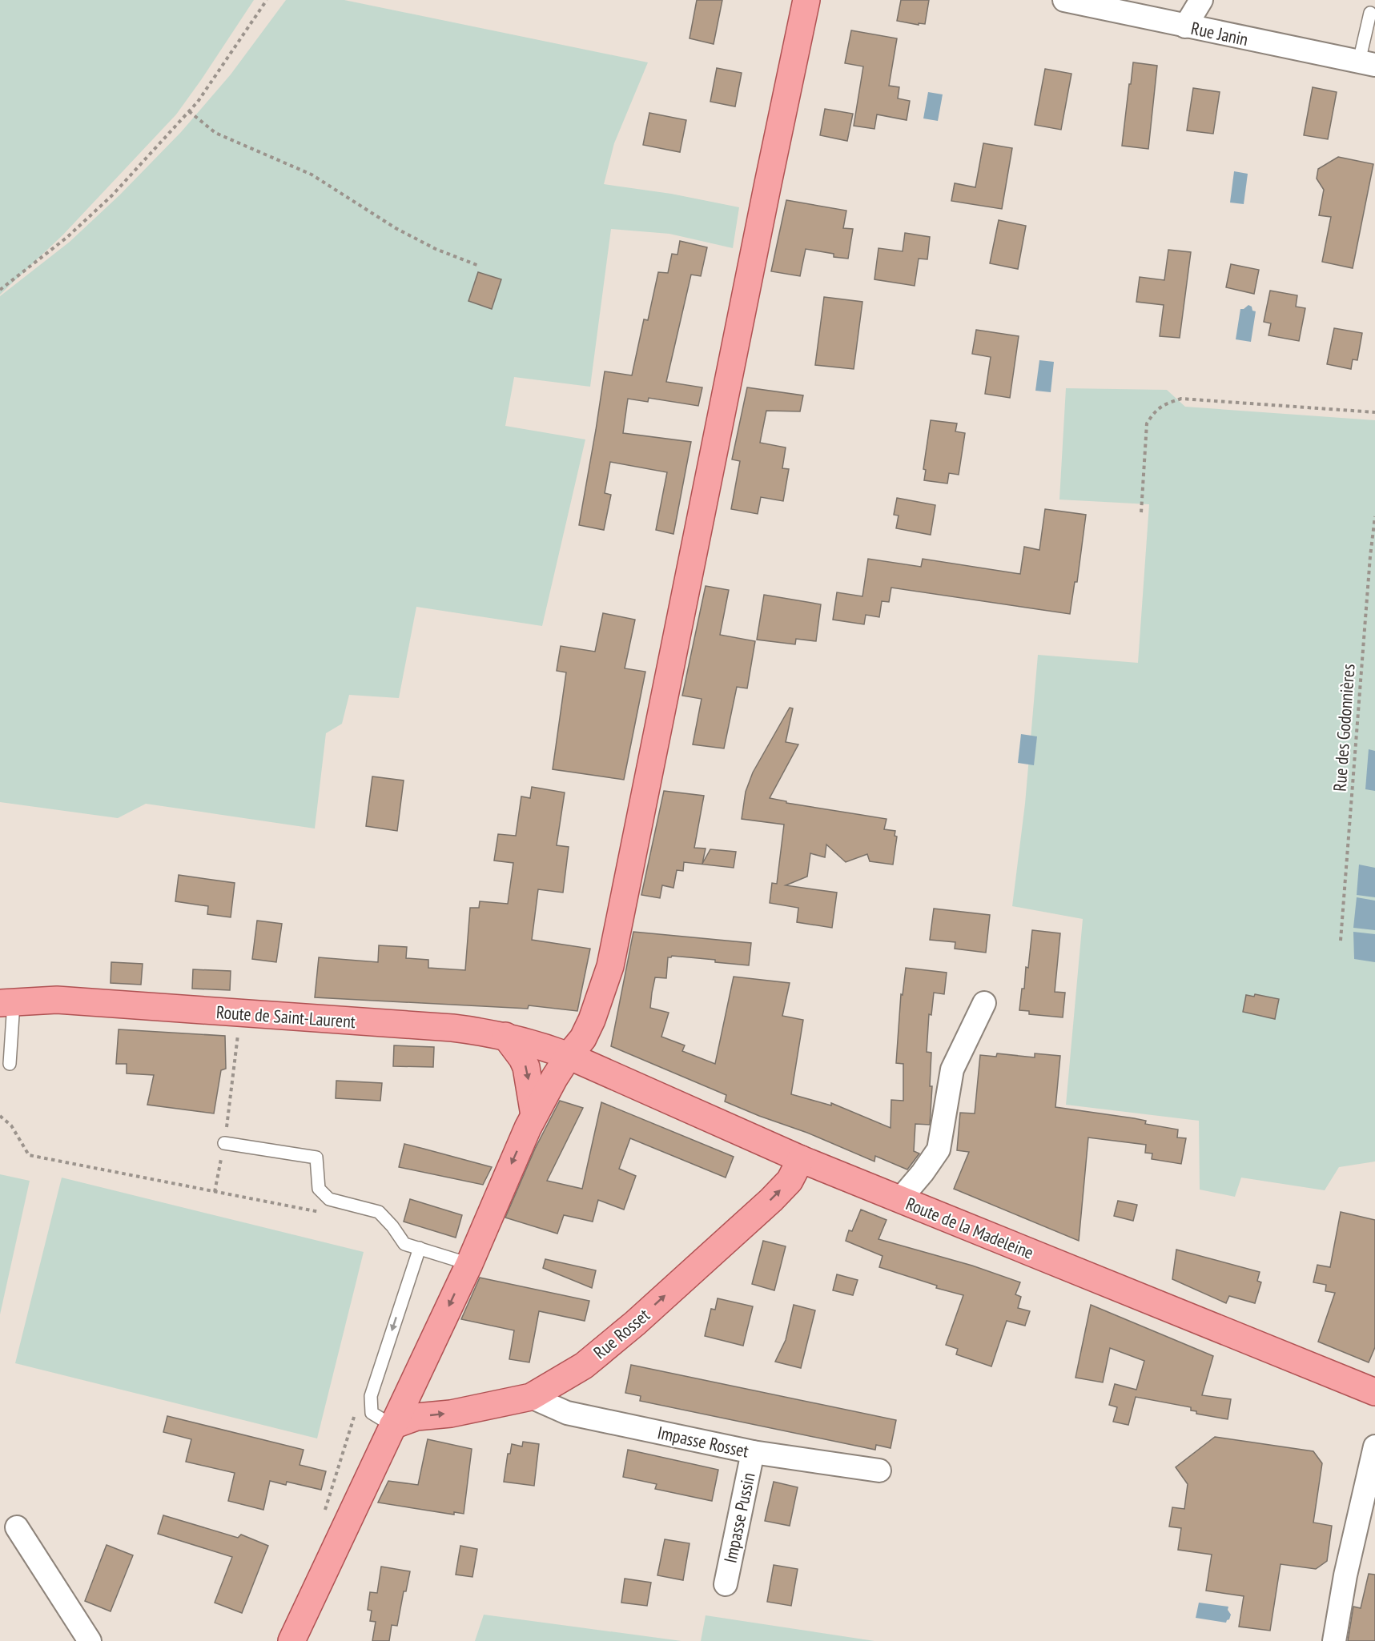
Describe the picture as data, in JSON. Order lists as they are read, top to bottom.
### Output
{
  "streets": {
    "main road": ["Route de Saint-Laurent", "Route de la Madeleine", "Rue Rosset"],
    "street": ["Rue Janin", "Impasse Rosset", "Impasse Pussin"],
    "path": ["Rue des Godonnières"]
  },
  "crossings": [
    ["Route de Saint-Laurent", "Route de la Madeleine"],
    ["Route de la Madeleine", "Rue Rosset"],
    ["Rue Rosset", "Impasse Rosset"],
    ["Impasse Rosset", "Impasse Pussin"]
  ],
  "one_way": ["Rue Rosset"]
}
